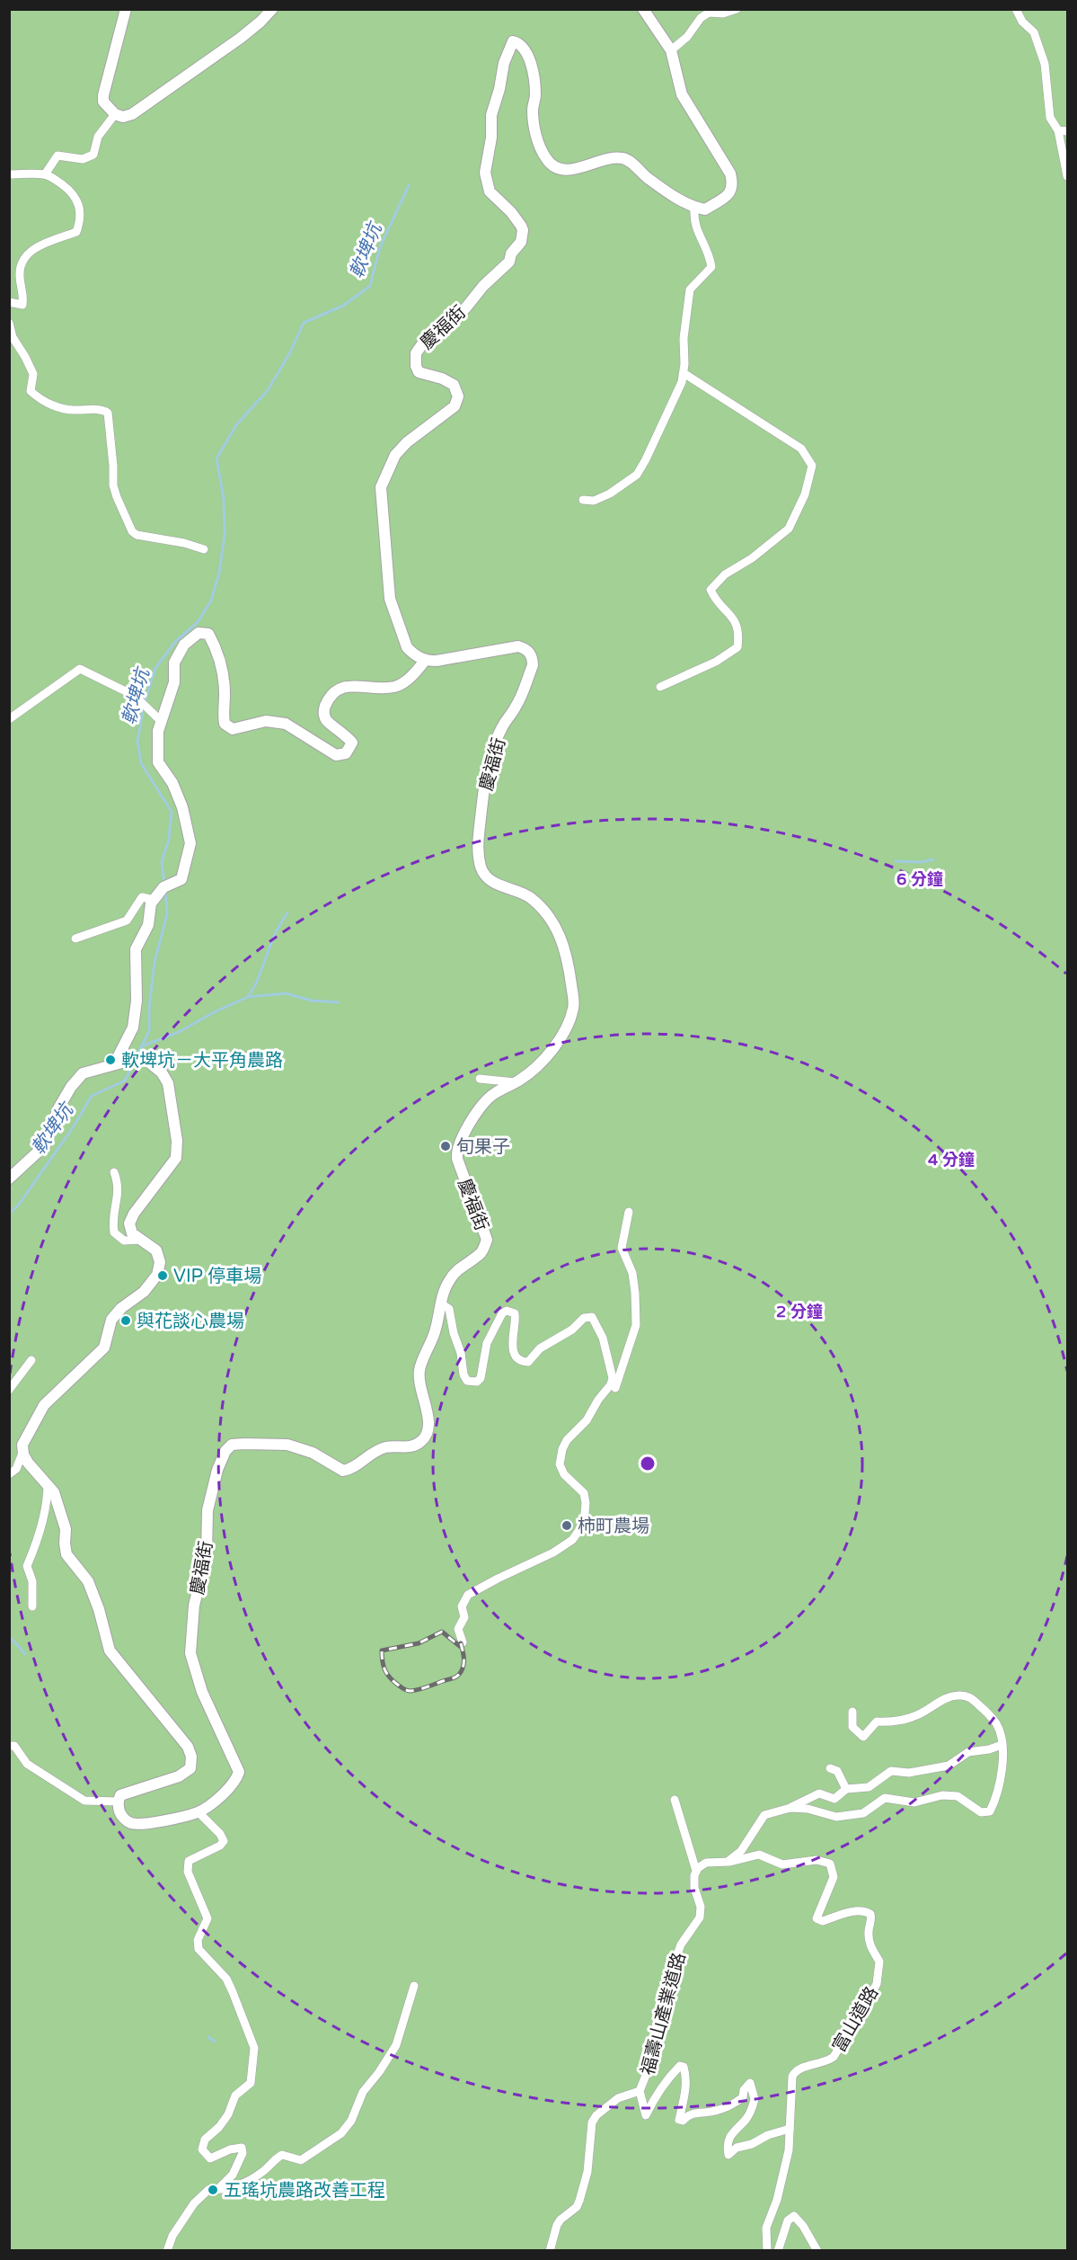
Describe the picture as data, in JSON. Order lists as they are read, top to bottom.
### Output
{
  "streets": {
    "street": ["慶福街", "福壽山產業道路", "富山道路"]
  },
  "water": ["軟埤坑"],
  "places": [
    "軟埤坑－大平角農路",
    "旬果子",
    "VIP 停車場",
    "與花談心農場",
    "柿町農場",
    "五瑤坑農路改善工程"
  ],
  "rings": ["6 分鐘", "4 分鐘", "2 分鐘"]
}
